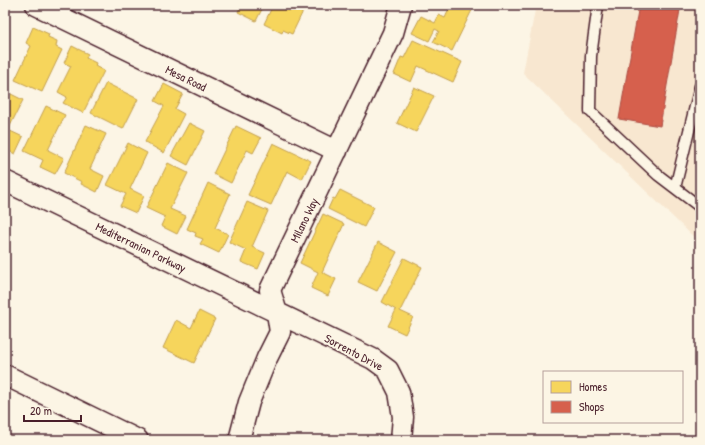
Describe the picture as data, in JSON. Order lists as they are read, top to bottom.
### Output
{
  "streets": {
    "street": [
      "Mesa Road",
      "Milano Way",
      "Mediterranian Parkway",
      "Sorrento Drive"
    ]
  },
  "crossings": [
    ["Mesa Road", "Milano Way"],
    ["Milano Way", "Mediterranian Parkway"],
    ["Milano Way", "Sorrento Drive"],
    ["Mediterranian Parkway", "Sorrento Drive"]
  ],
  "legend": ["Homes", "Shops"],
  "scale_bar": "20 m"
}
